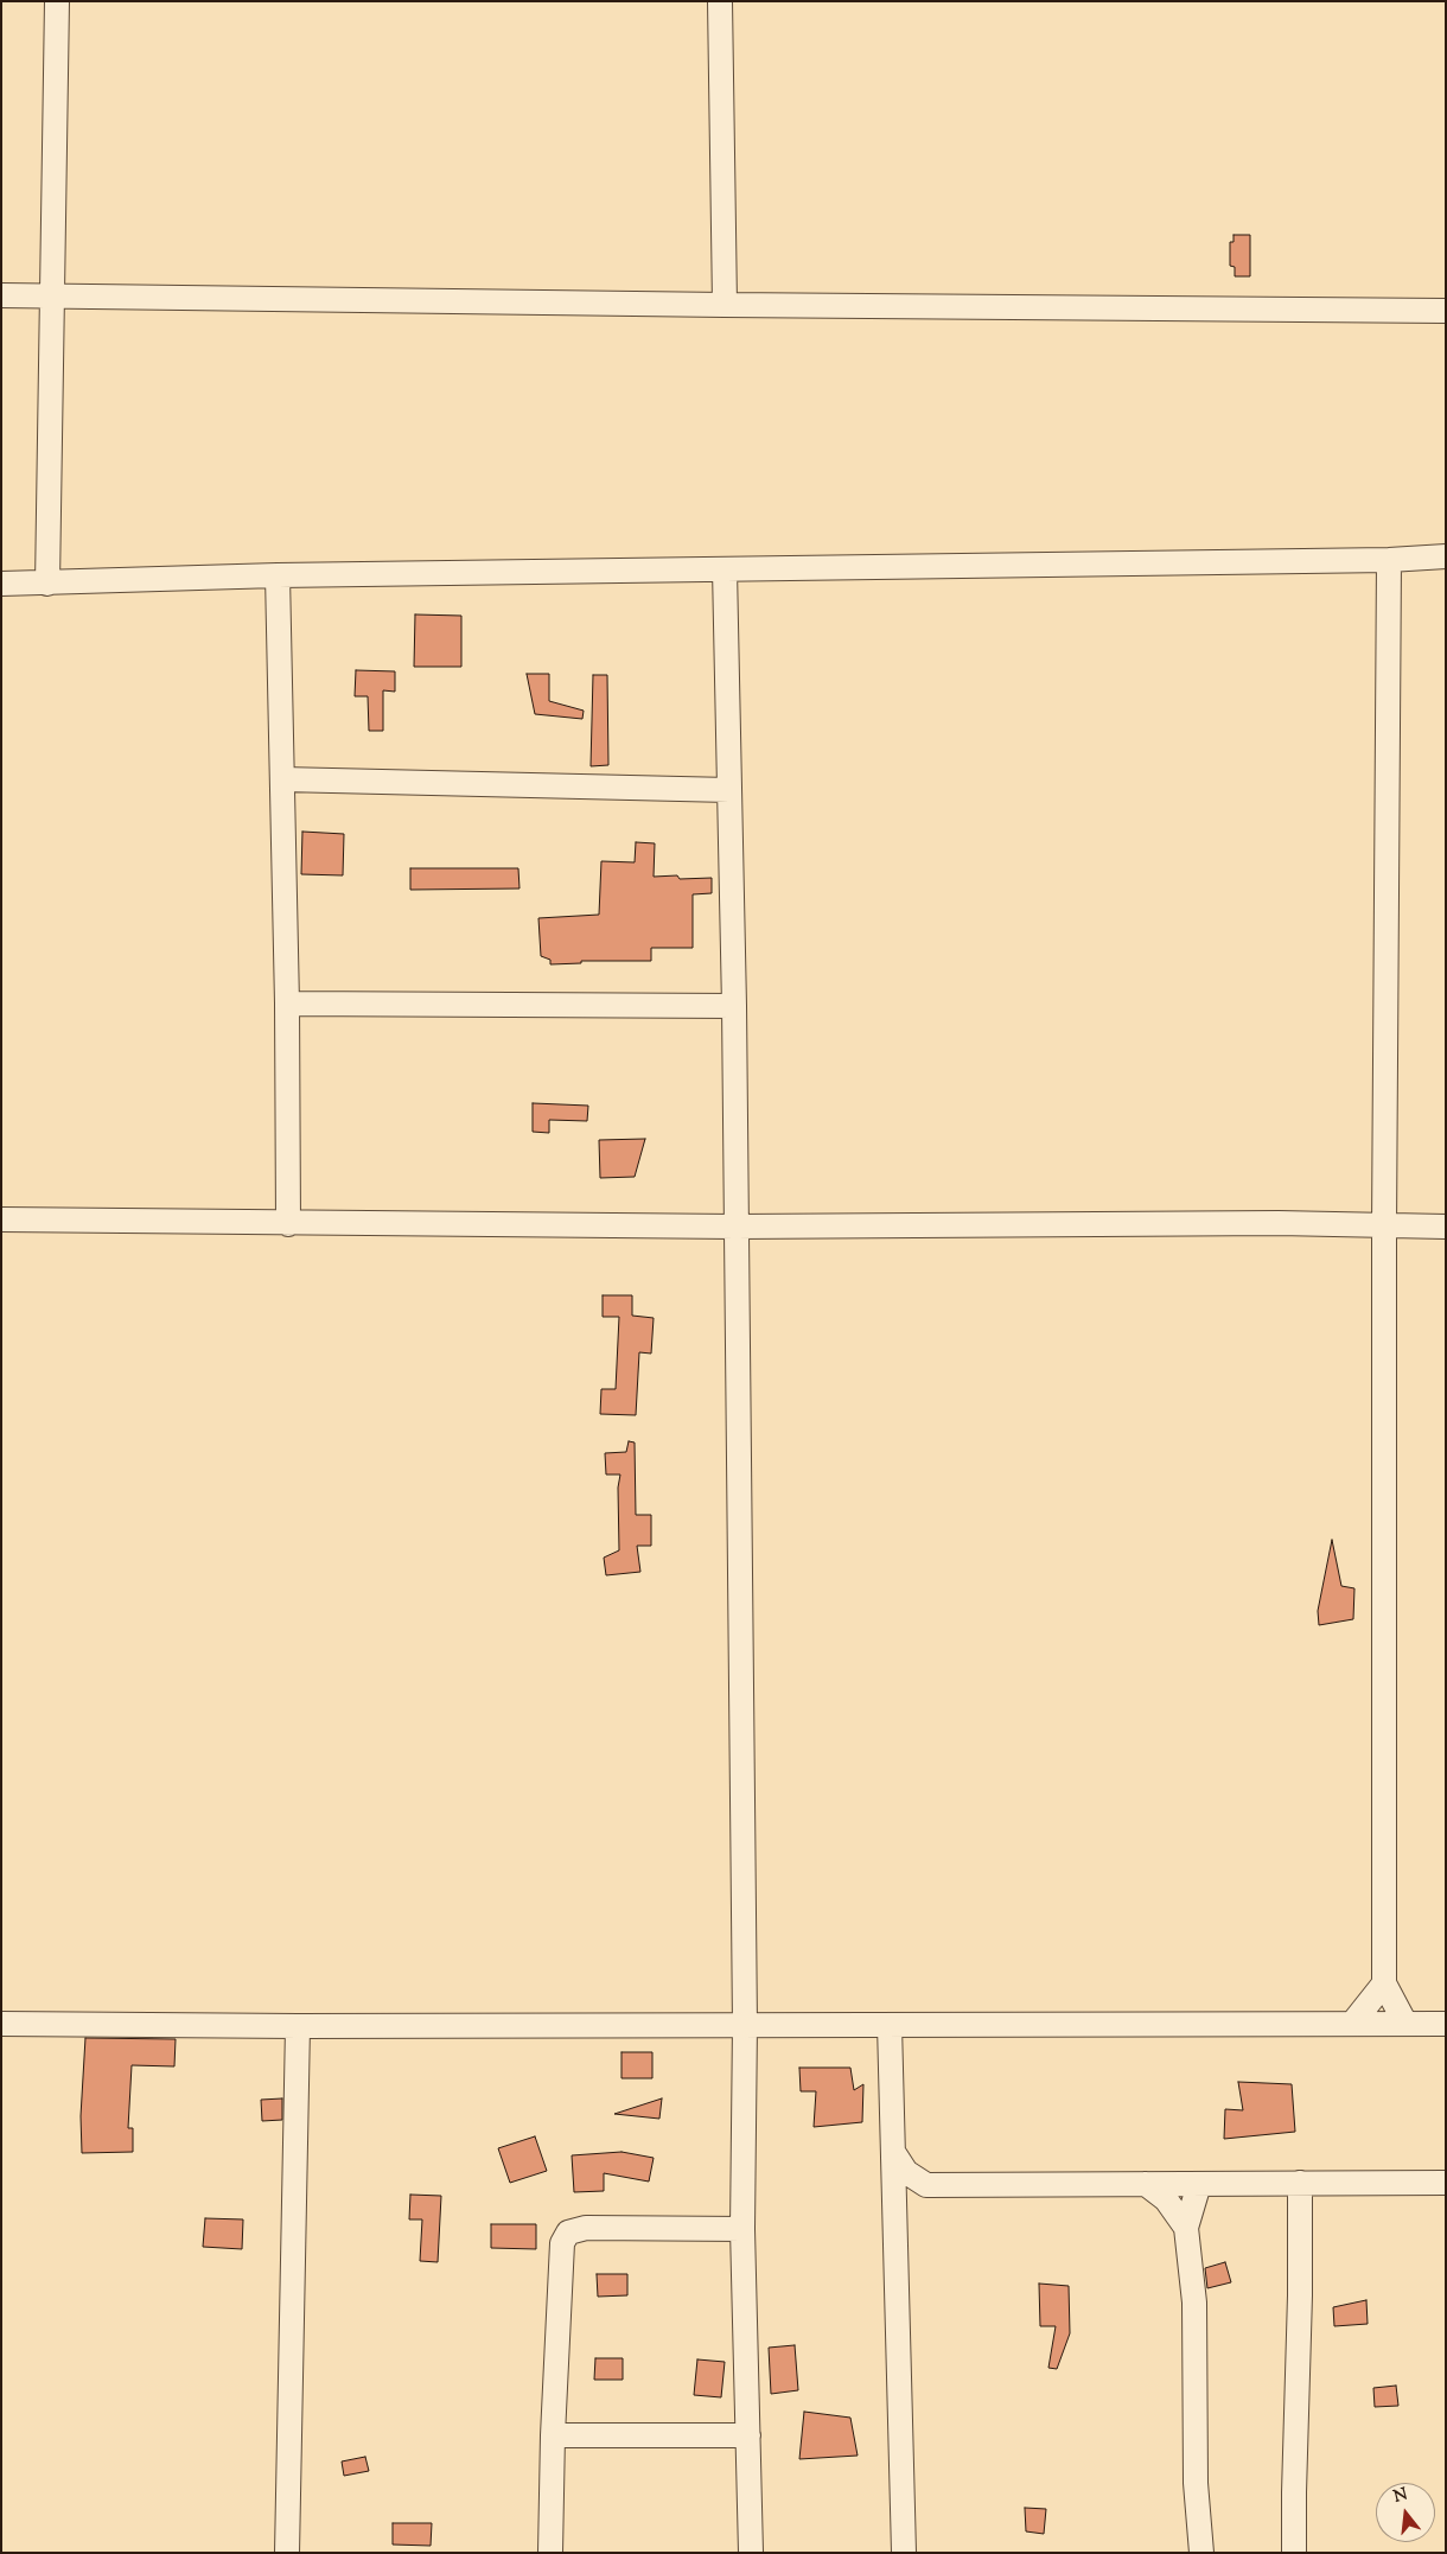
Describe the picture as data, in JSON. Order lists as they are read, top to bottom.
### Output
{
  "north": "top"
}
